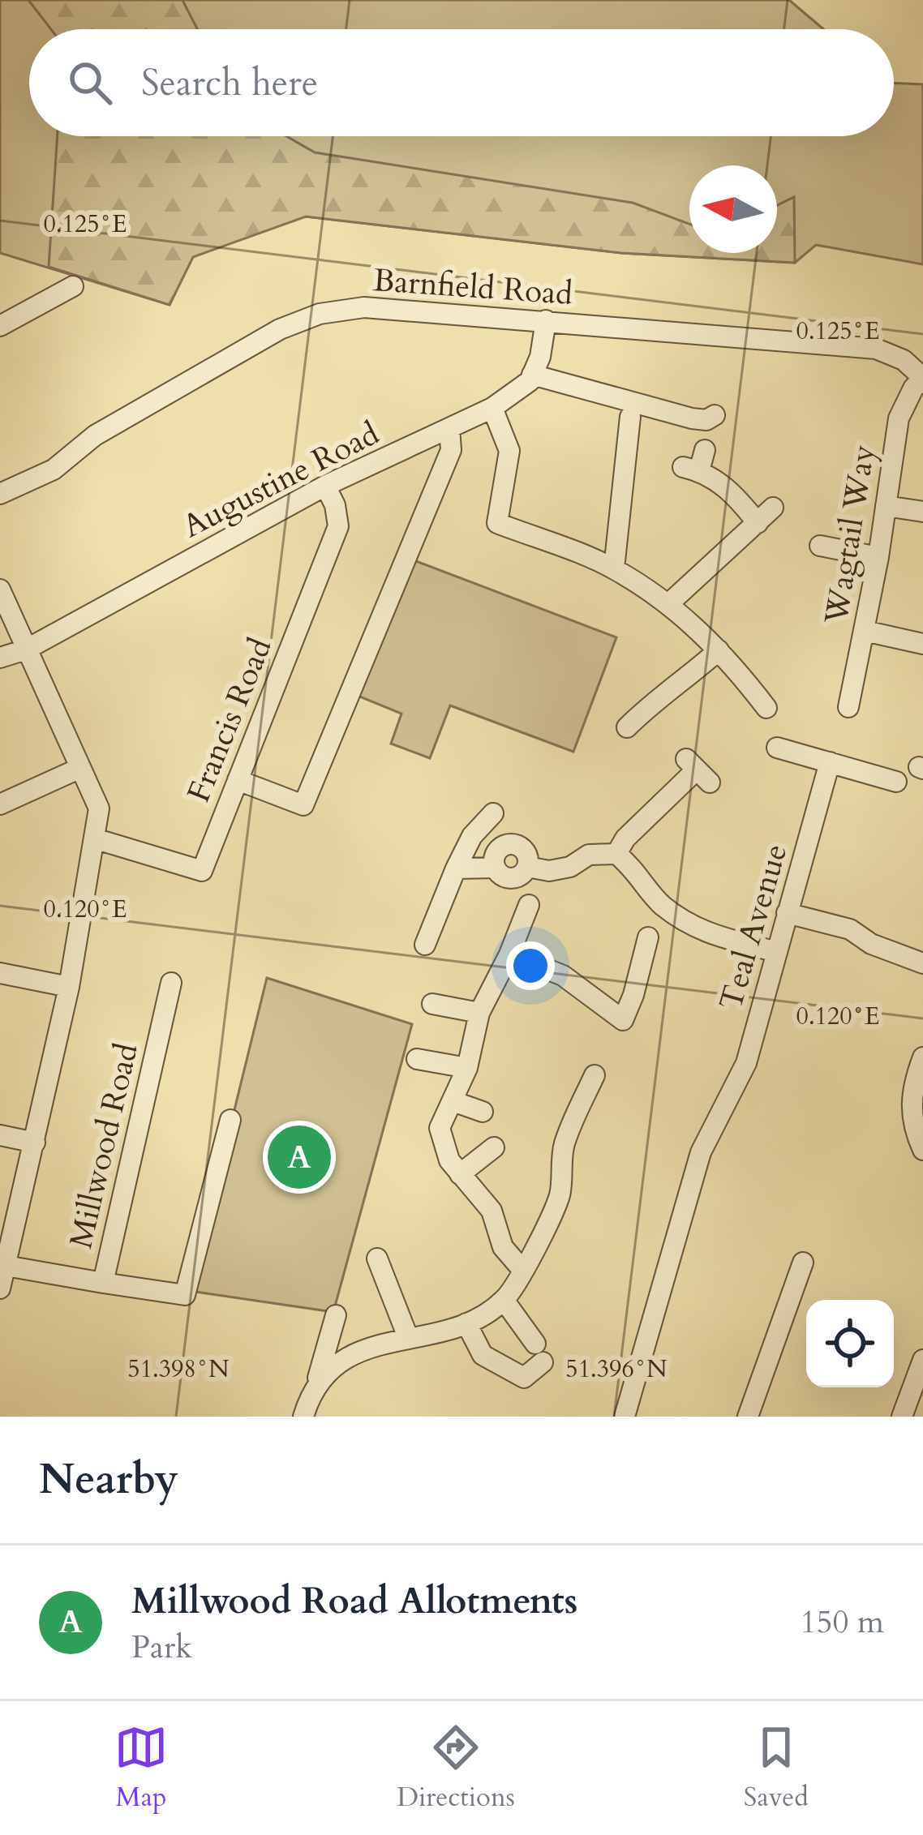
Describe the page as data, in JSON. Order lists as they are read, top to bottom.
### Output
{
  "streets": {
    "street": [
      "Barnfield Road",
      "Augustine Road",
      "Wagtail Way",
      "Francis Road",
      "Teal Avenue",
      "Millwood Road"
    ]
  },
  "crossings": [
    ["Barnfield Road", "Wagtail Way"],
    ["Augustine Road", "Francis Road"]
  ],
  "north": "left",
  "page": {
    "search": "Search here",
    "pins": "A",
    "heading": "Nearby",
    "list": [
      {
        "mark": "A",
        "name": "Millwood Road Allotments",
        "note": "Park",
        "value": "150 m"
      }
    ],
    "nav": ["Map", "Directions", "Saved"]
  },
  "coordinates": [
    "0.125°E",
    "0.120°E",
    "51.398°N",
    "51.396°N"
  ]
}
